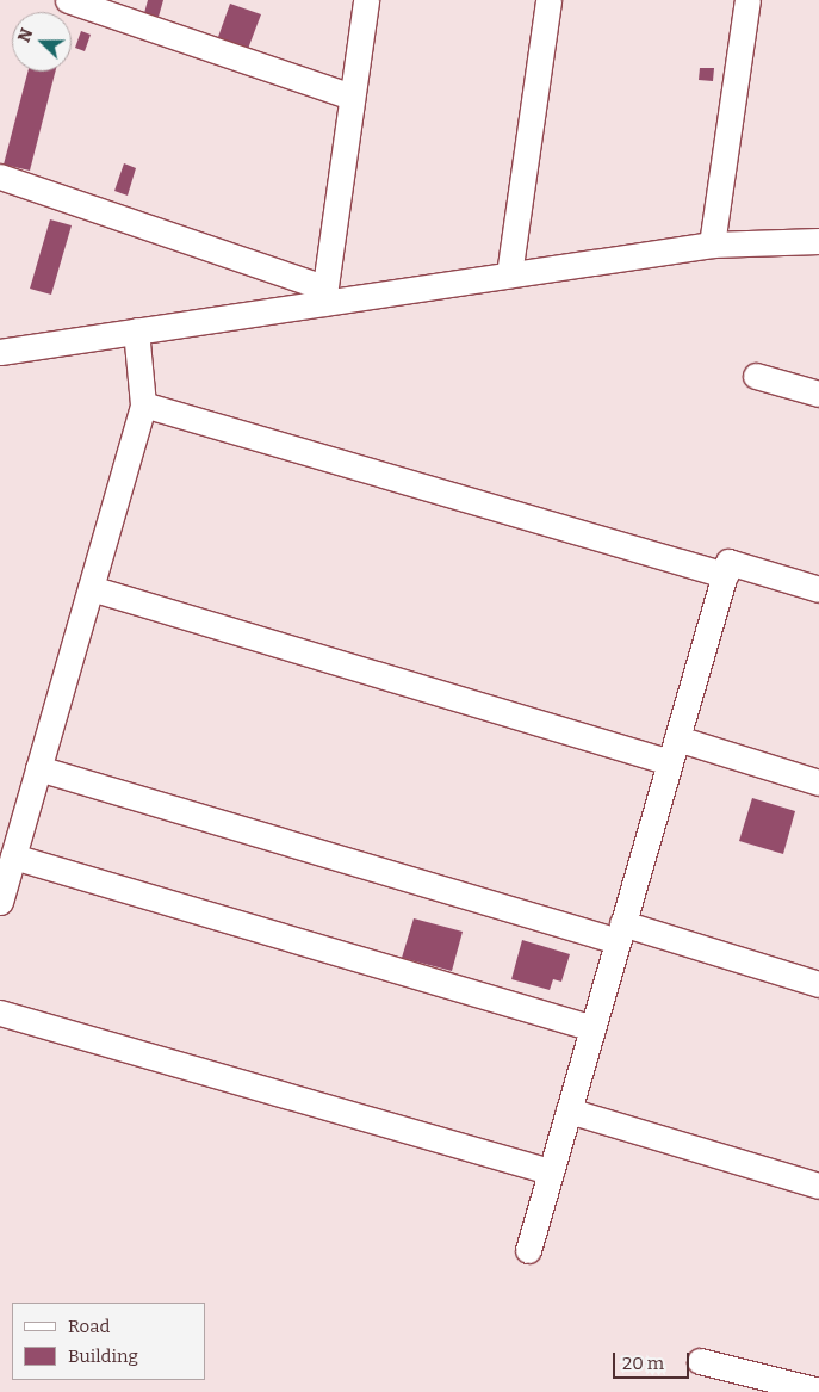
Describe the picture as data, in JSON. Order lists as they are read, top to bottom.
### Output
{
  "legend": ["Road", "Building"],
  "scale_bar": "20 m",
  "north": "left"
}
